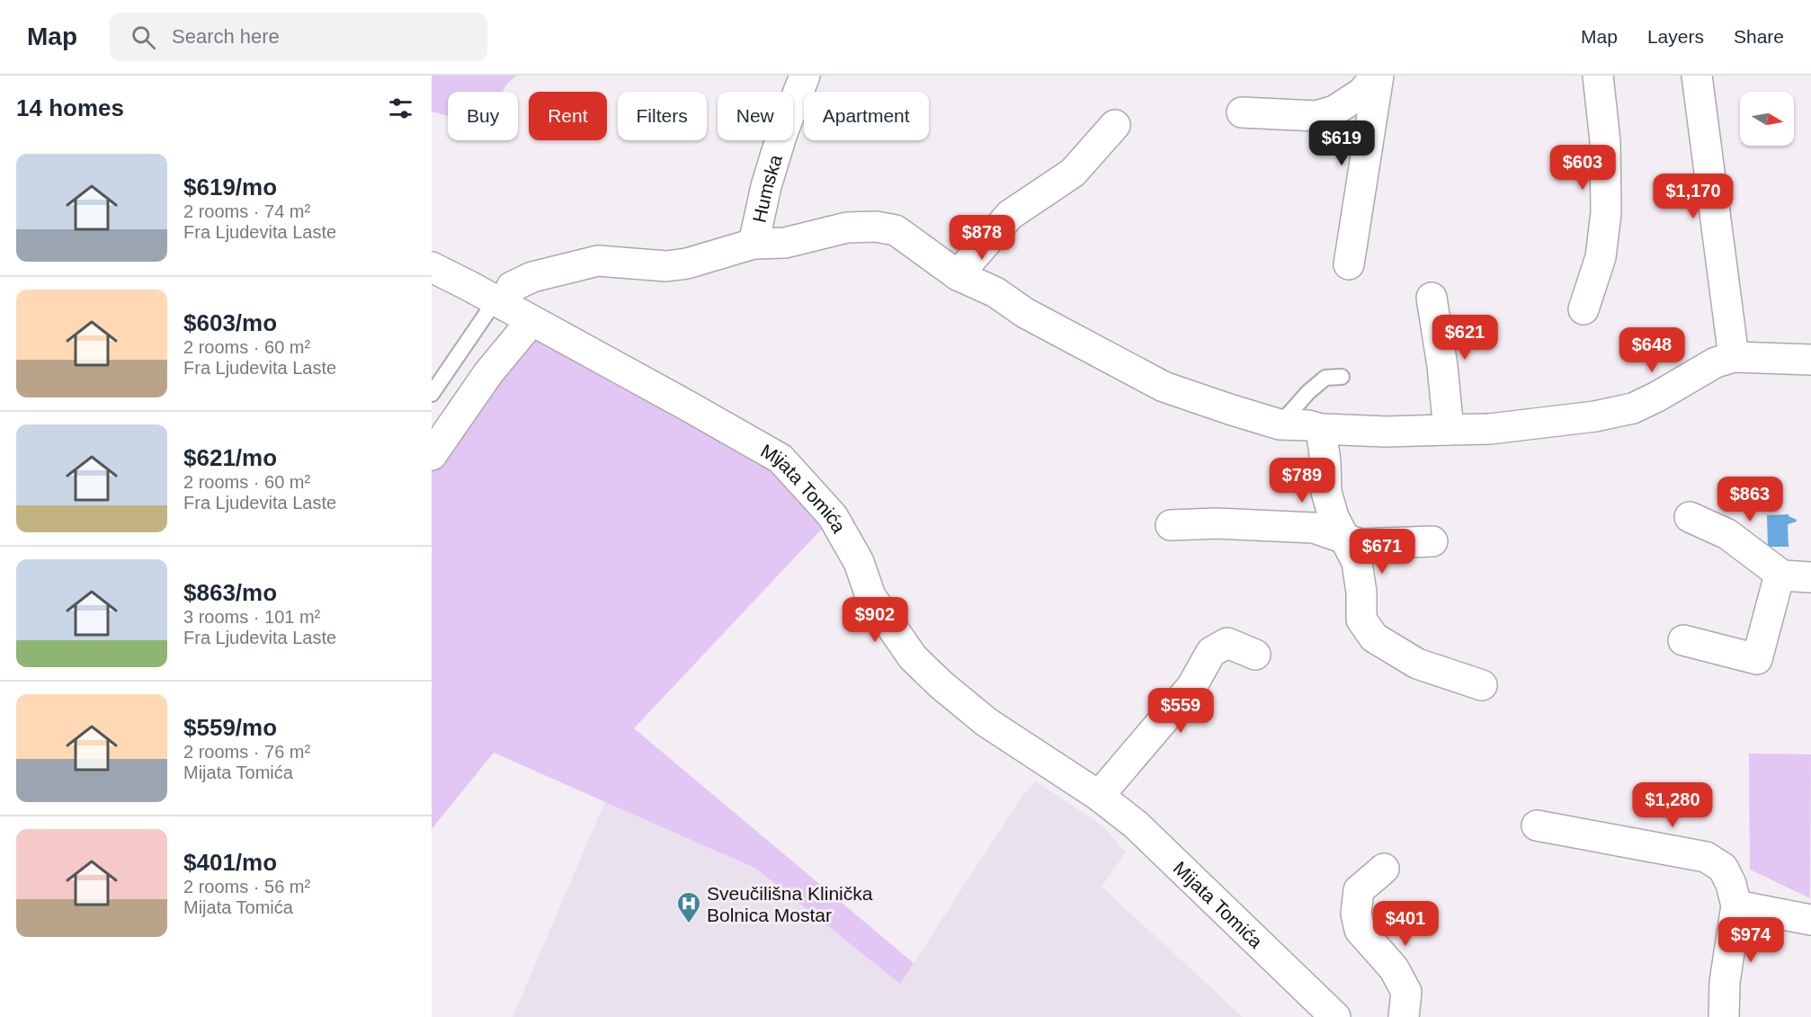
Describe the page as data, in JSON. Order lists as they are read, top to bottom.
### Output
{
  "streets": {
    "street": ["Humska", "Mijata Tomića"]
  },
  "places": {
    "hospital": ["Sveučilišna Klinička Bolnica Mostar"]
  },
  "north": "right",
  "page": {
    "header": "Map",
    "search": "Search here",
    "nav": ["Map", "Layers", "Share"],
    "heading": "14 homes",
    "chip": [
      "Buy",
      "Rent",
      "Filters",
      "New",
      "Apartment"
    ],
    "price": [
      "$619",
      "$603",
      "$1,170",
      "$878",
      "$621",
      "$648",
      "$789",
      "$863",
      "$671",
      "$902",
      "$559",
      "$1,280",
      "$401",
      "$974"
    ],
    "list": [
      {
        "name": "$619/mo",
        "note": "2 rooms · 74 m² · Fra Ljudevita Laste"
      },
      {
        "name": "$603/mo",
        "note": "2 rooms · 60 m² · Fra Ljudevita Laste"
      },
      {
        "name": "$621/mo",
        "note": "2 rooms · 60 m² · Fra Ljudevita Laste"
      },
      {
        "name": "$863/mo",
        "note": "3 rooms · 101 m² · Fra Ljudevita Laste"
      },
      {
        "name": "$559/mo",
        "note": "2 rooms · 76 m² · Mijata Tomića"
      },
      {
        "name": "$401/mo",
        "note": "2 rooms · 56 m² · Mijata Tomića"
      }
    ]
  }
}
